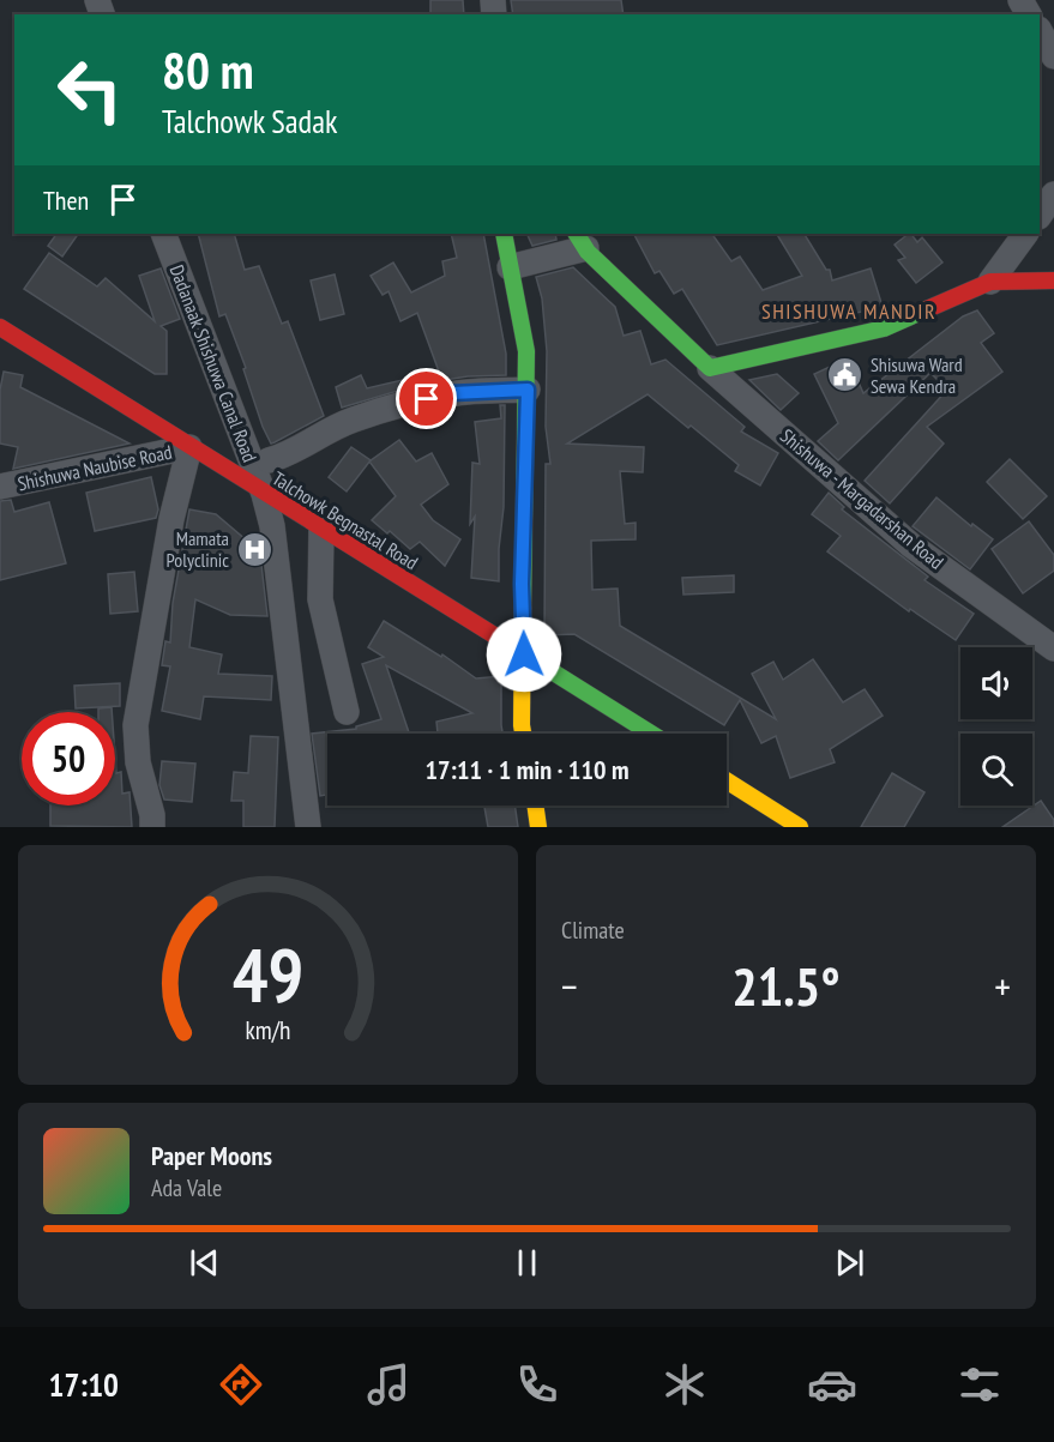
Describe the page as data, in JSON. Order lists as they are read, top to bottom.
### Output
{
  "streets": {
    "main road": ["Talchowk Begnastal Road"],
    "street": ["Dadanaak Shishuwa Canal Road", "Shishuwa Naubise Road", "Shishuwa - Margadarshan Road"]
  },
  "crossings": [
    ["Dadanaak Shishuwa Canal Road", "Talchowk Begnastal Road"],
    ["Shishuwa Naubise Road", "Talchowk Begnastal Road"]
  ],
  "districts": ["SHISHUWA MANDIR"],
  "places": {
    "public building": ["Shisuwa Ward Sewa Kendra"],
    "hospital": ["Mamata Polyclinic"]
  },
  "page": {
    "turn": ["80 m", "Talchowk Sadak"],
    "then": "Then",
    "limit": "50",
    "trip": "17:11 · 1 min · 110 m",
    "tile": "Climate",
    "heat": ["−", "21.5°", "+"],
    "song": ["Paper Moons", "Ada Vale"],
    "tabs": "17:10",
    "gauge": ["49", "km/h"]
  }
}
